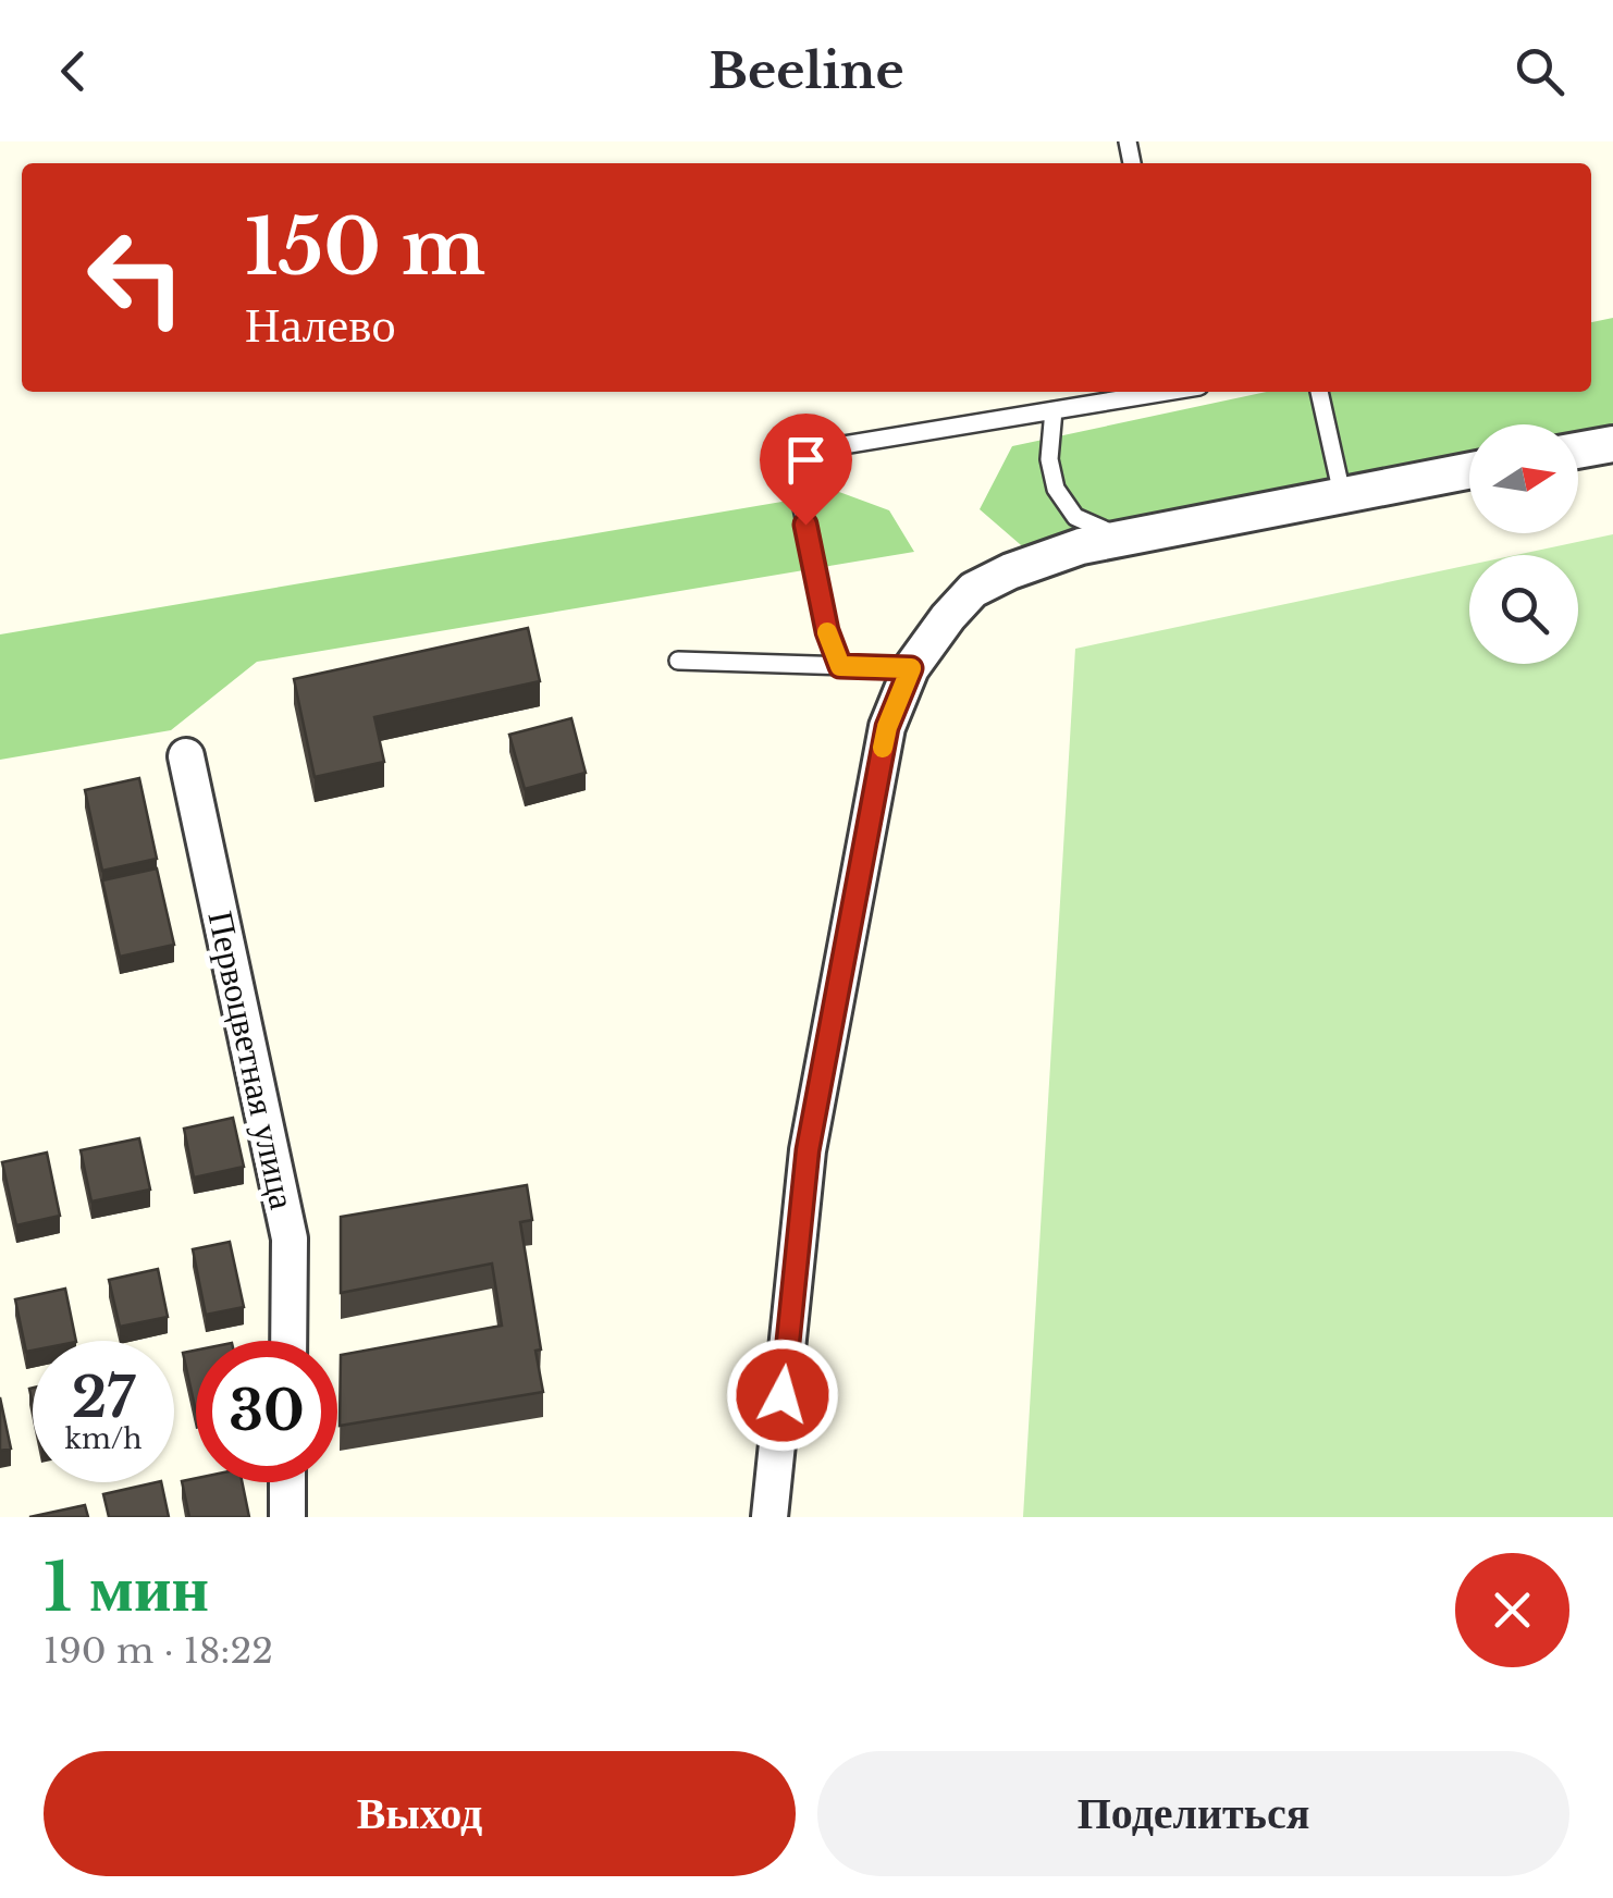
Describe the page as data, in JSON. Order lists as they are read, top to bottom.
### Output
{
  "streets": {
    "street": ["Первоцветная улица"]
  },
  "north": "right",
  "page": {
    "header": "Beeline",
    "turn": ["150 m", "Налево"],
    "speed": "27 km/h",
    "limit": "30",
    "heading": ["1 мин", "190 m · 18:22"],
    "buttons": ["Выход", "Поделиться"]
  }
}
